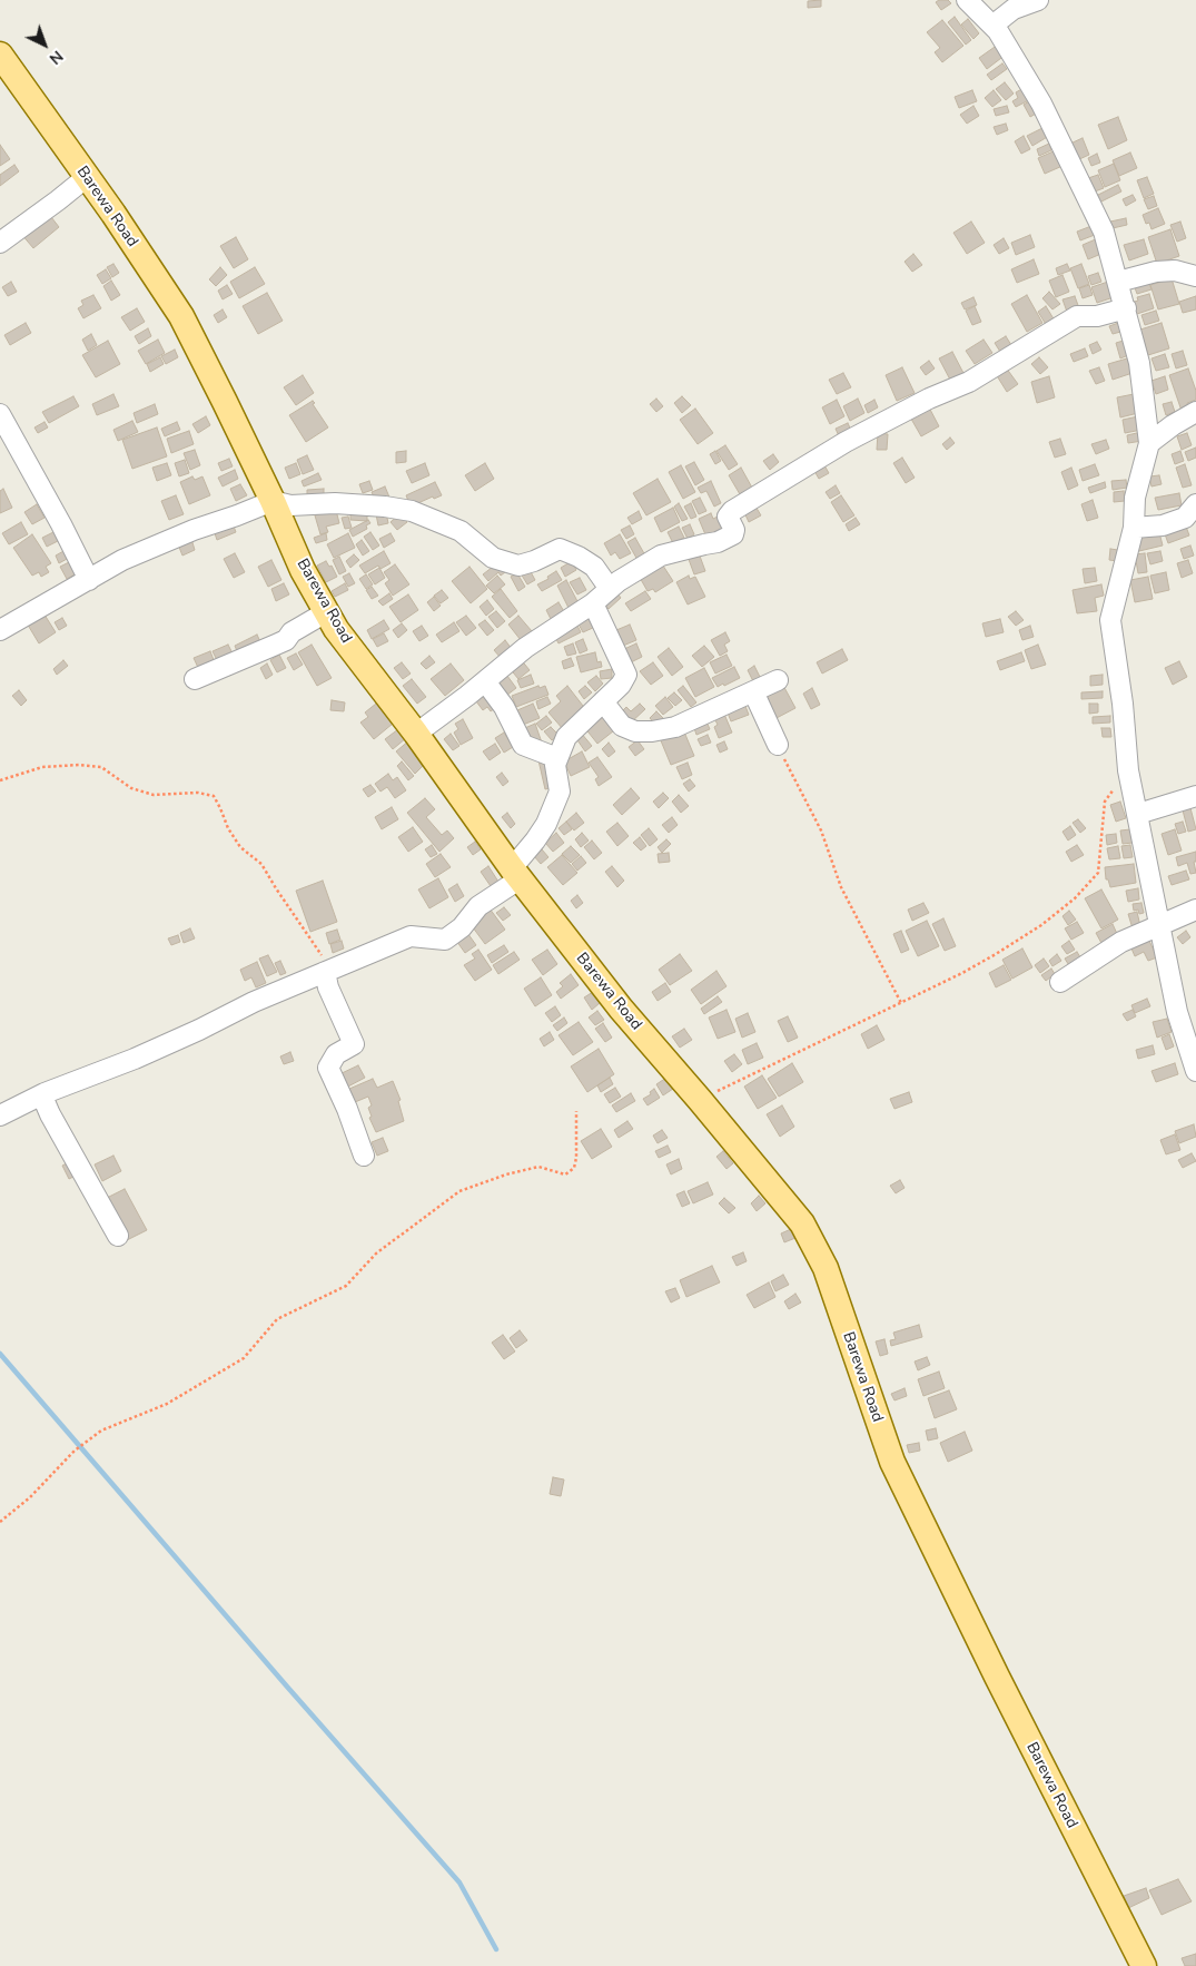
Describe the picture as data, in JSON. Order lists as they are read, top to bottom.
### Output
{
  "streets": {
    "main road": ["Barewa Road"]
  },
  "north": "bottom right"
}
